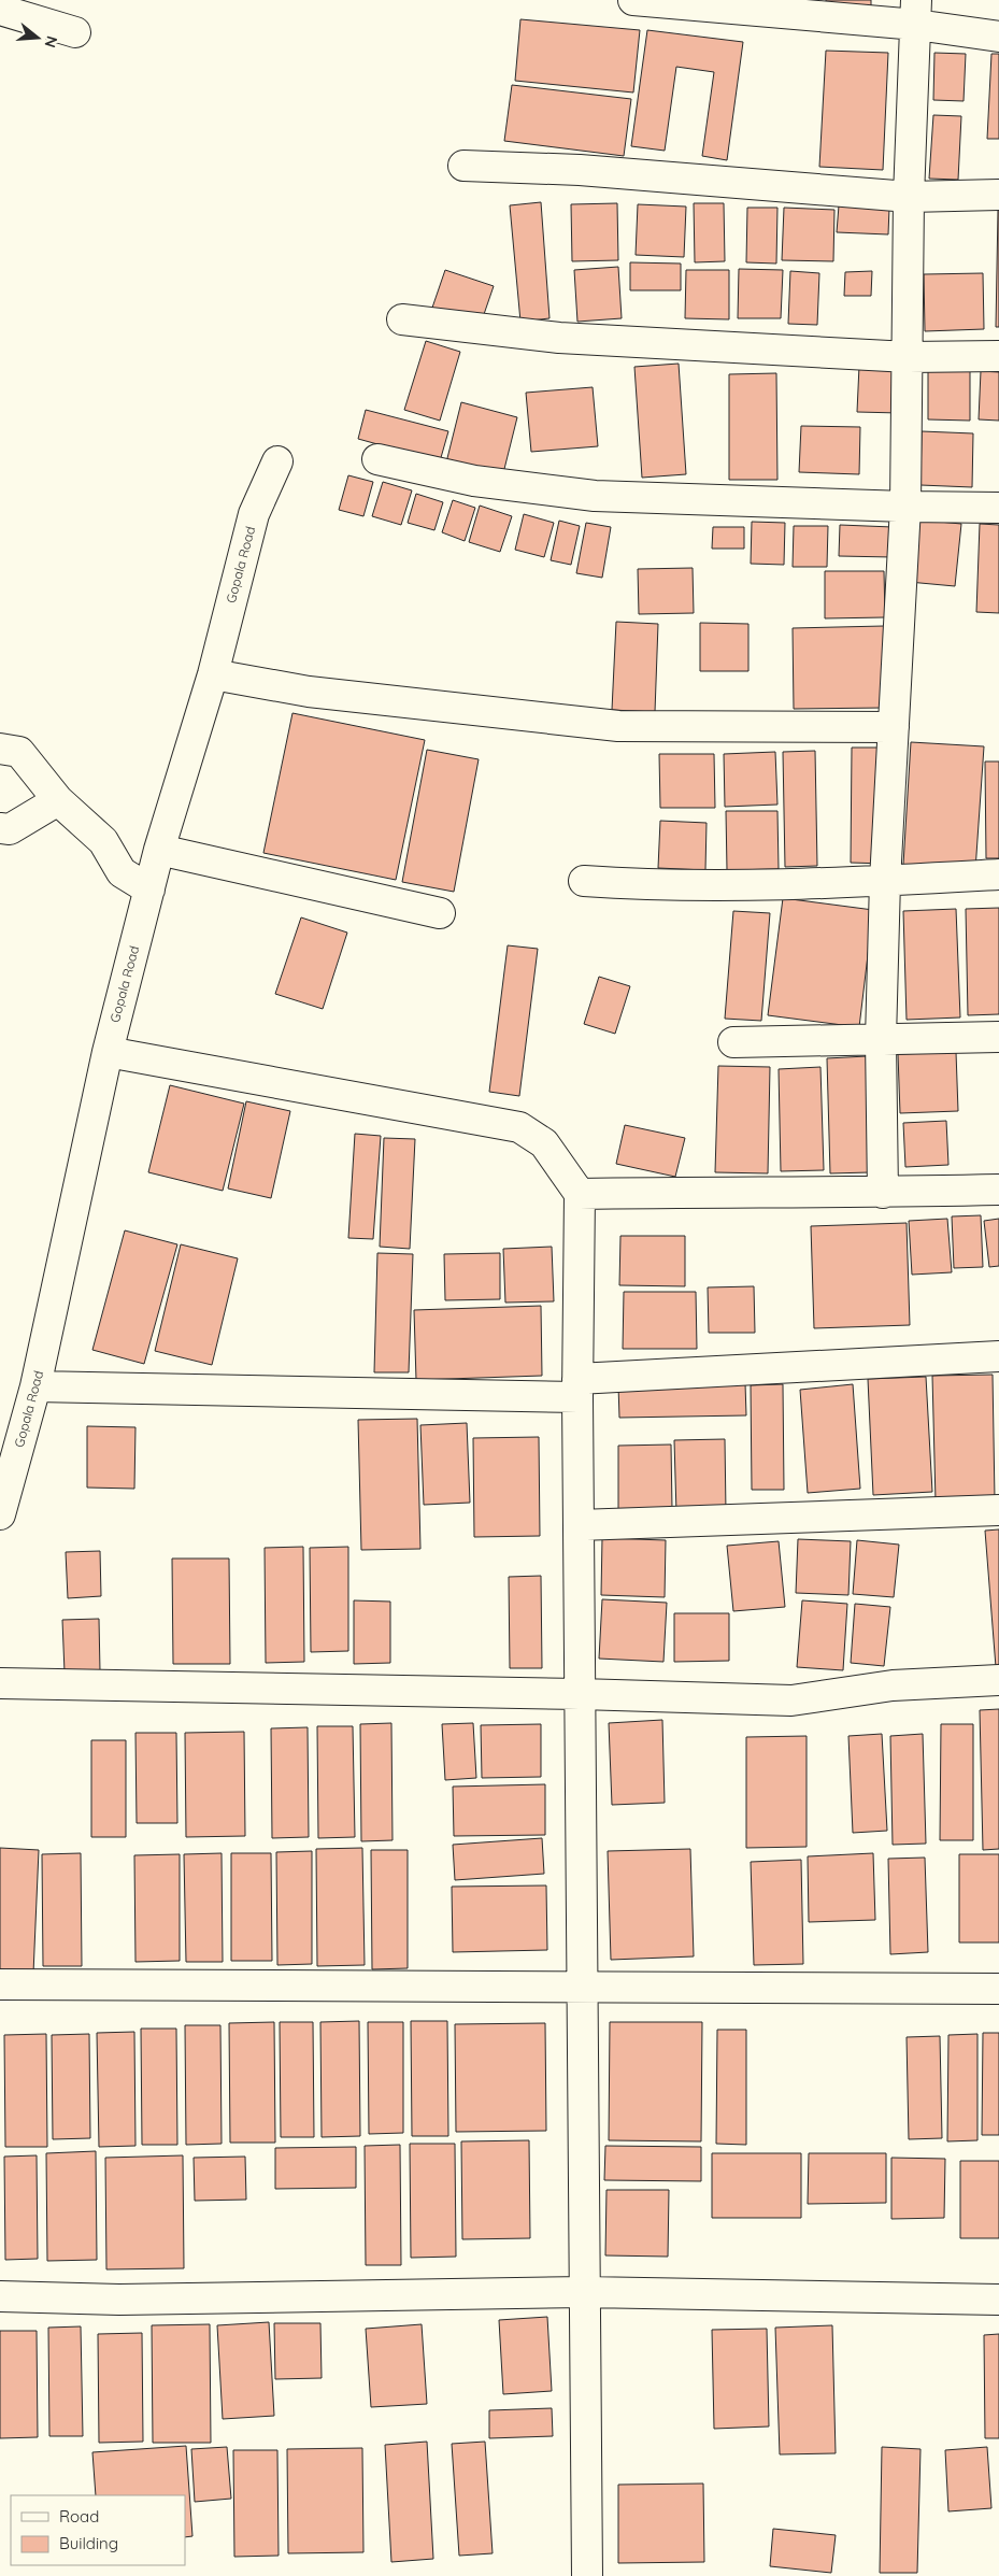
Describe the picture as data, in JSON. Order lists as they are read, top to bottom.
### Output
{
  "streets": {
    "street": ["Gopala Road"]
  },
  "legend": ["Road", "Building"],
  "north": "right"
}
